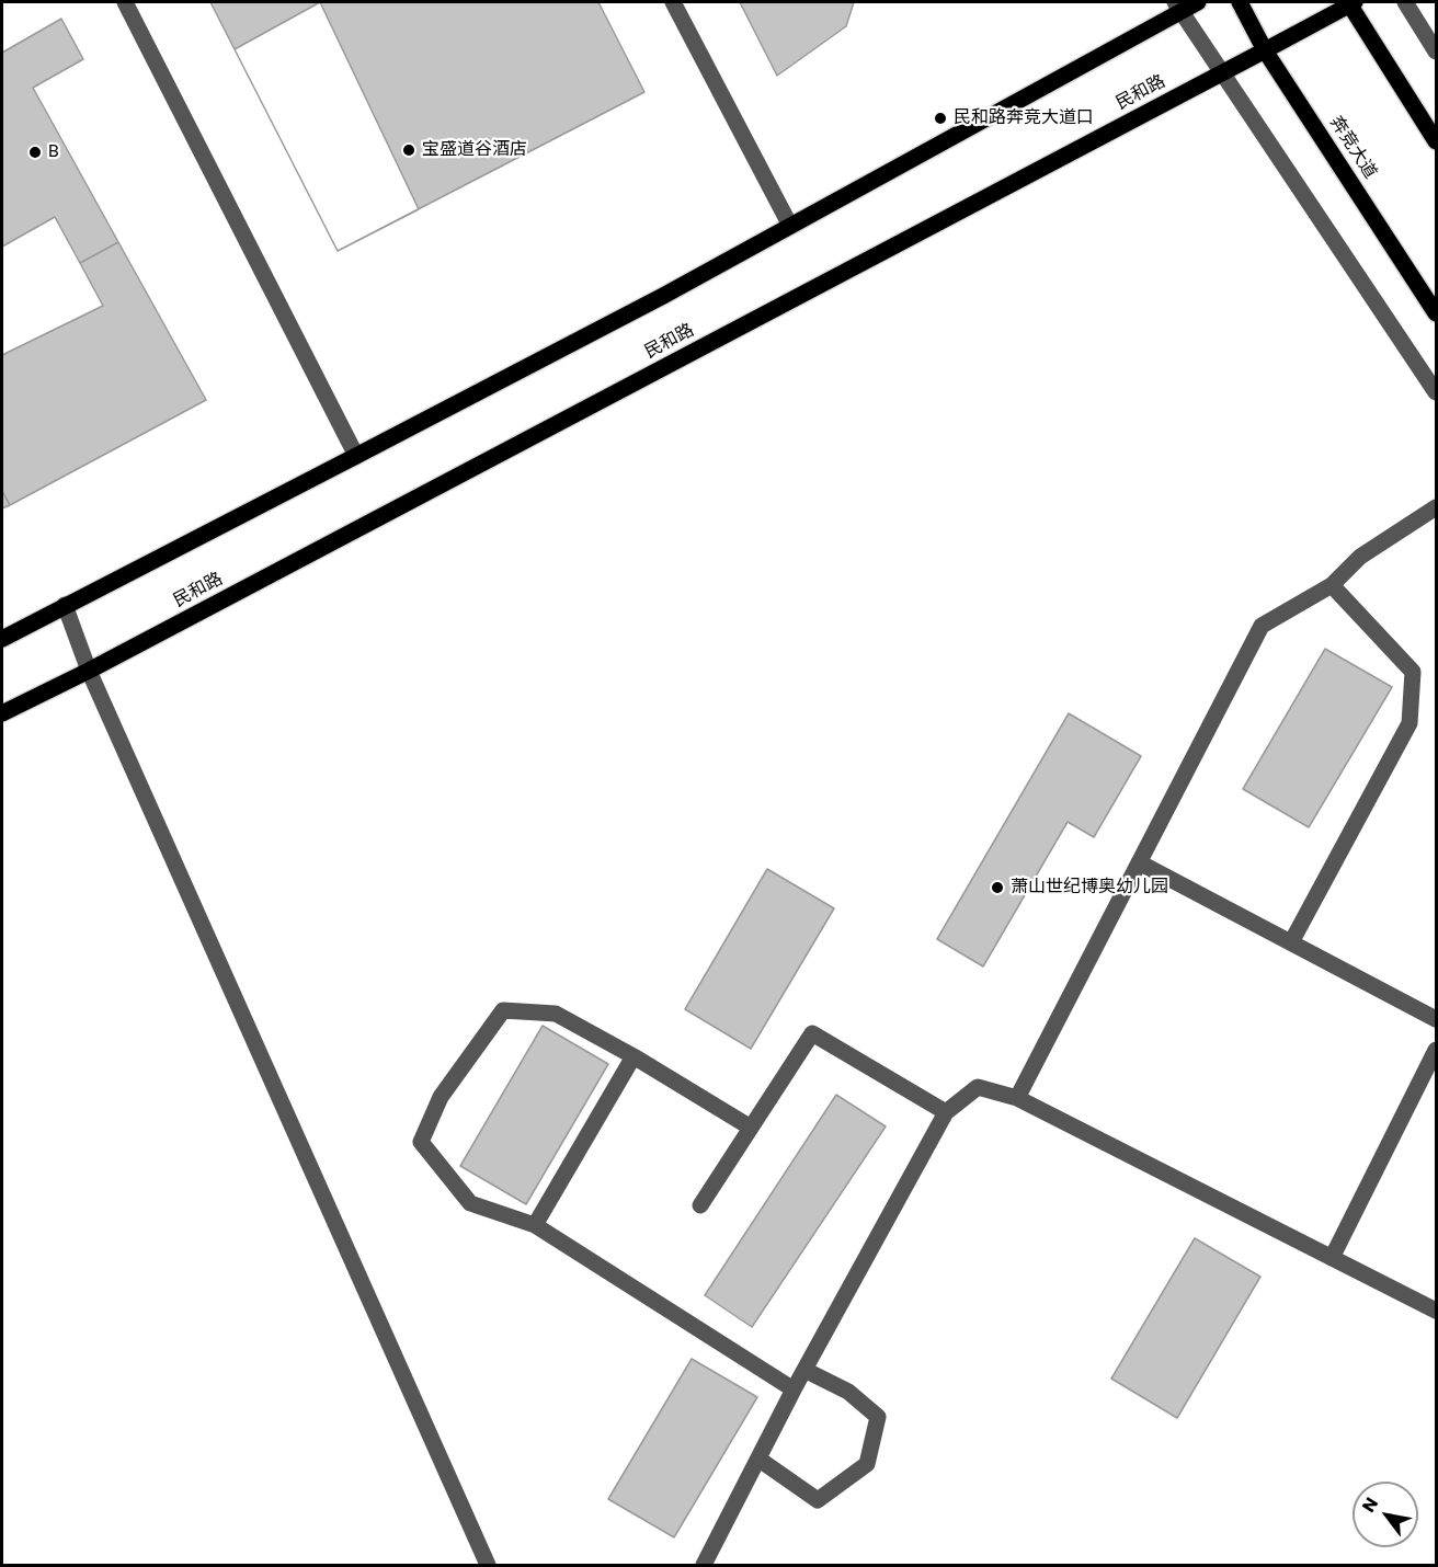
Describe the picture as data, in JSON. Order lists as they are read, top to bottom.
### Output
{
  "streets": {
    "main road": ["民和路", "奔竞大道"]
  },
  "crossings": [
    ["民和路", "奔竞大道"]
  ],
  "places": [
    "民和路奔竞大道口",
    "宝盛道谷酒店",
    "B",
    "萧山世纪博奥幼儿园"
  ],
  "north": "top left"
}
